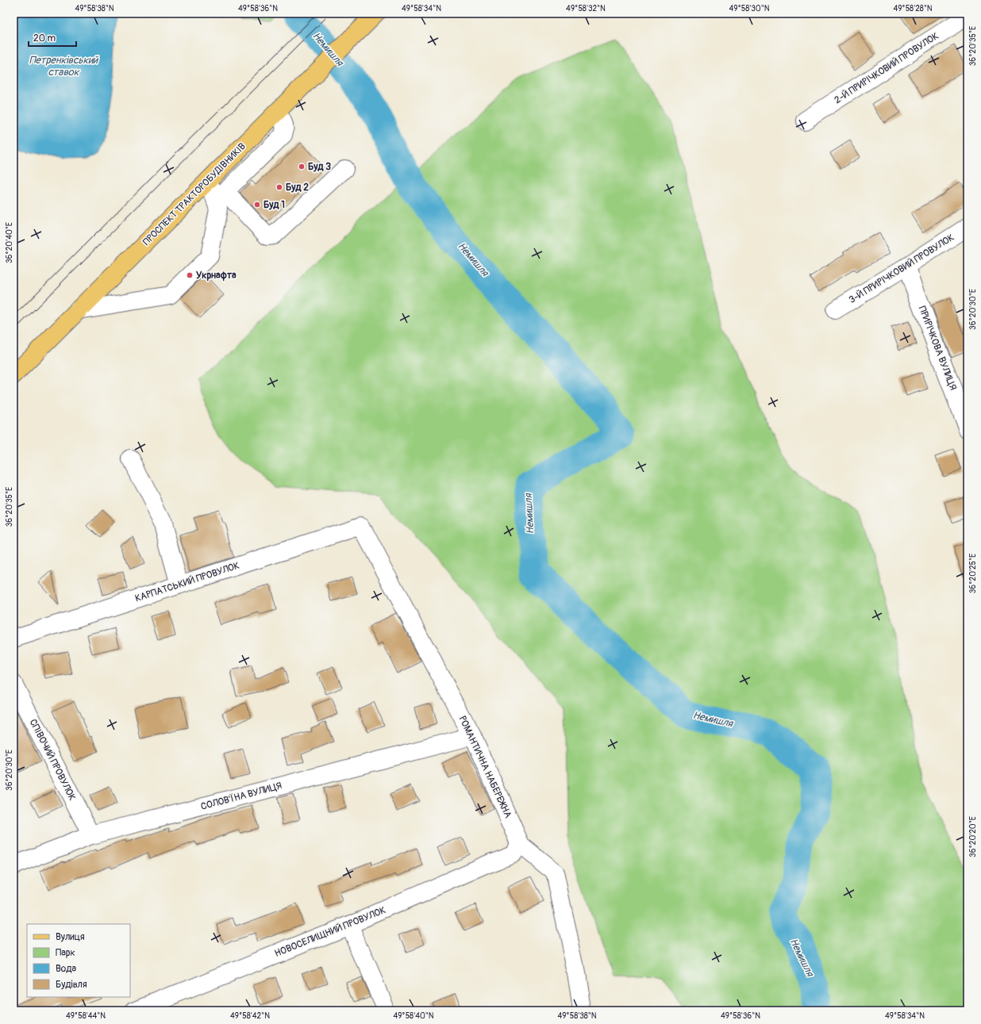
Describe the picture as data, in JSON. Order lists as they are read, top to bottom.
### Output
{
  "streets": {
    "main road": ["ПРОСПЕКТ ТРАКТОРОБУДІВНИКІВ"],
    "street": [
      "2-Й ПРИРІЧКОВИЙ ПРОВУЛОК",
      "3-Й ПРИРІЧКОВИЙ ПРОВУЛОК",
      "ПРИРІЧКОВА ВУЛИЦЯ",
      "КАРПАТСЬКИЙ ПРОВУЛОК",
      "СПІВОЧИЙ ПРОВУЛОК",
      "РОМАНТИЧНА НАБЕРЕЖНА",
      "СОЛОВ'ЇНА ВУЛИЦЯ",
      "НОВОСЕЛИЩНИЙ ПРОВУЛОК"
    ]
  },
  "crossings": [
    ["3-Й ПРИРІЧКОВИЙ ПРОВУЛОК", "ПРИРІЧКОВА ВУЛИЦЯ"],
    ["КАРПАТСЬКИЙ ПРОВУЛОК", "РОМАНТИЧНА НАБЕРЕЖНА"],
    ["СПІВОЧИЙ ПРОВУЛОК", "СОЛОВ'ЇНА ВУЛИЦЯ"],
    ["РОМАНТИЧНА НАБЕРЕЖНА", "СОЛОВ'ЇНА ВУЛИЦЯ"],
    ["РОМАНТИЧНА НАБЕРЕЖНА", "НОВОСЕЛИЩНИЙ ПРОВУЛОК"]
  ],
  "water": ["Немишля", "Петренківський ставок"],
  "places": [
    "Буд 3",
    "Буд 2",
    "Буд 1",
    "Укрнафта"
  ],
  "legend": [
    "Вулиця",
    "Парк",
    "Вода",
    "Будівля"
  ],
  "scale_bar": "20 m",
  "coordinates": [
    "49°58'38\"N",
    "49°58'36\"N",
    "49°58'34\"N",
    "49°58'32\"N",
    "49°58'30\"N",
    "49°58'28\"N",
    "36°20'35\"E",
    "36°20'40\"E",
    "36°20'30\"E",
    "36°20'25\"E",
    "36°20'20\"E",
    "49°58'44\"N",
    "49°58'42\"N",
    "49°58'40\"N"
  ]
}
